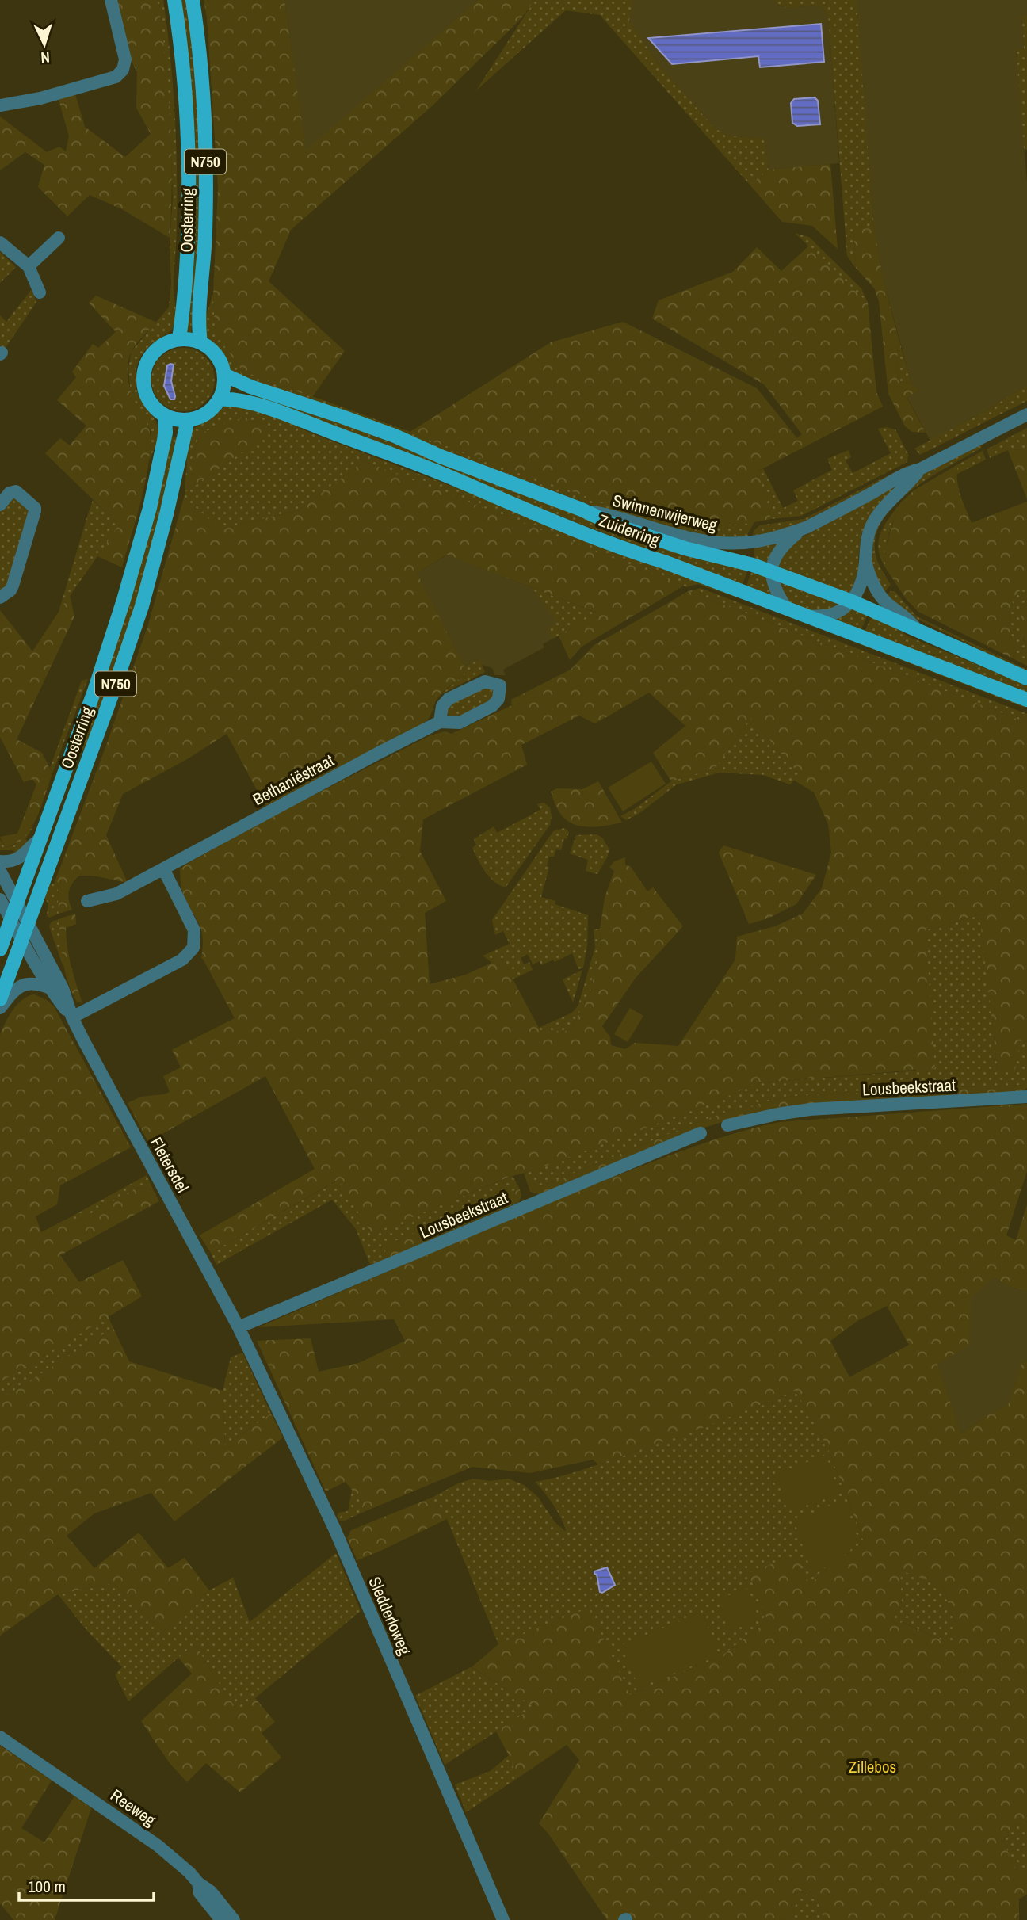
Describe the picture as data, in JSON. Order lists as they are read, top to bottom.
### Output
{
  "streets": {
    "main road": ["N750", "Oosterring", "Zuiderring"],
    "street": [
      "Swinnenwijerweg",
      "Bethaniëstraat",
      "Lousbeekstraat",
      "Fletersdel",
      "Sledderloweg",
      "Reeweg"
    ]
  },
  "crossings": [
    ["Oosterring", "Zuiderring"],
    ["Oosterring", "Fletersdel"],
    ["Swinnenwijerweg", "Zuiderring"],
    ["Lousbeekstraat", "Fletersdel"],
    ["Lousbeekstraat", "Sledderloweg"],
    ["Fletersdel", "Sledderloweg"]
  ],
  "parks": ["Zillebos"],
  "scale_bar": "100 m",
  "north": "bottom"
}
